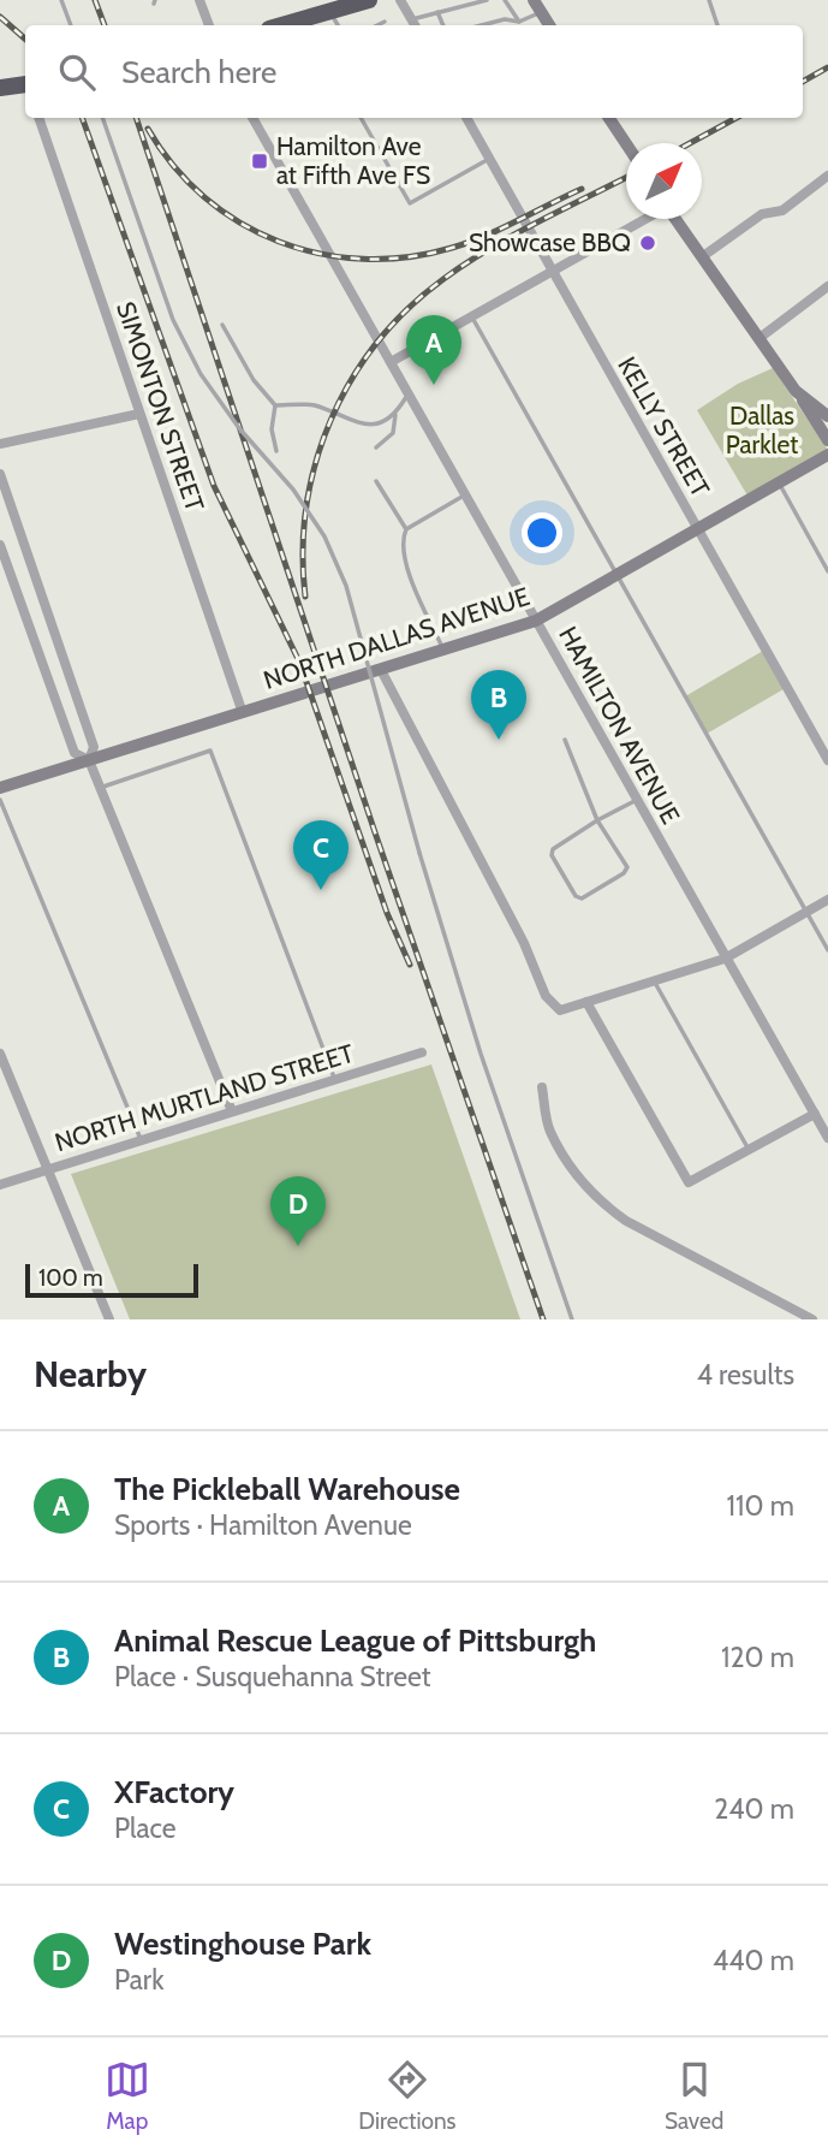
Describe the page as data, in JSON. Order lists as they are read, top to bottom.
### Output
{
  "streets": {
    "main road": ["NORTH DALLAS AVENUE"],
    "street": [
      "SIMONTON STREET",
      "KELLY STREET",
      "HAMILTON AVENUE",
      "NORTH MURTLAND STREET"
    ]
  },
  "crossings": [
    ["SIMONTON STREET", "NORTH DALLAS AVENUE"],
    ["KELLY STREET", "NORTH DALLAS AVENUE"],
    ["NORTH DALLAS AVENUE", "HAMILTON AVENUE"]
  ],
  "parks": ["Dallas Parklet"],
  "places": {
    "transit": ["Hamilton Ave at Fifth Ave FS"],
    "other": ["Showcase BBQ"]
  },
  "scale_bar": "100 m",
  "north": "top right",
  "page": {
    "search": "Search here",
    "pins": [
      "A",
      "B",
      "C",
      "D"
    ],
    "scale": "100 m",
    "heading": ["Nearby", "4 results"],
    "list": [
      {
        "mark": "A",
        "name": "The Pickleball Warehouse",
        "note": "Sports · Hamilton Avenue",
        "value": "110 m"
      },
      {
        "mark": "B",
        "name": "Animal Rescue League of Pittsburgh",
        "note": "Place · Susquehanna Street",
        "value": "120 m"
      },
      {
        "mark": "C",
        "name": "XFactory",
        "note": "Place",
        "value": "240 m"
      },
      {
        "mark": "D",
        "name": "Westinghouse Park",
        "note": "Park",
        "value": "440 m"
      }
    ],
    "nav": ["Map", "Directions", "Saved"]
  }
}
